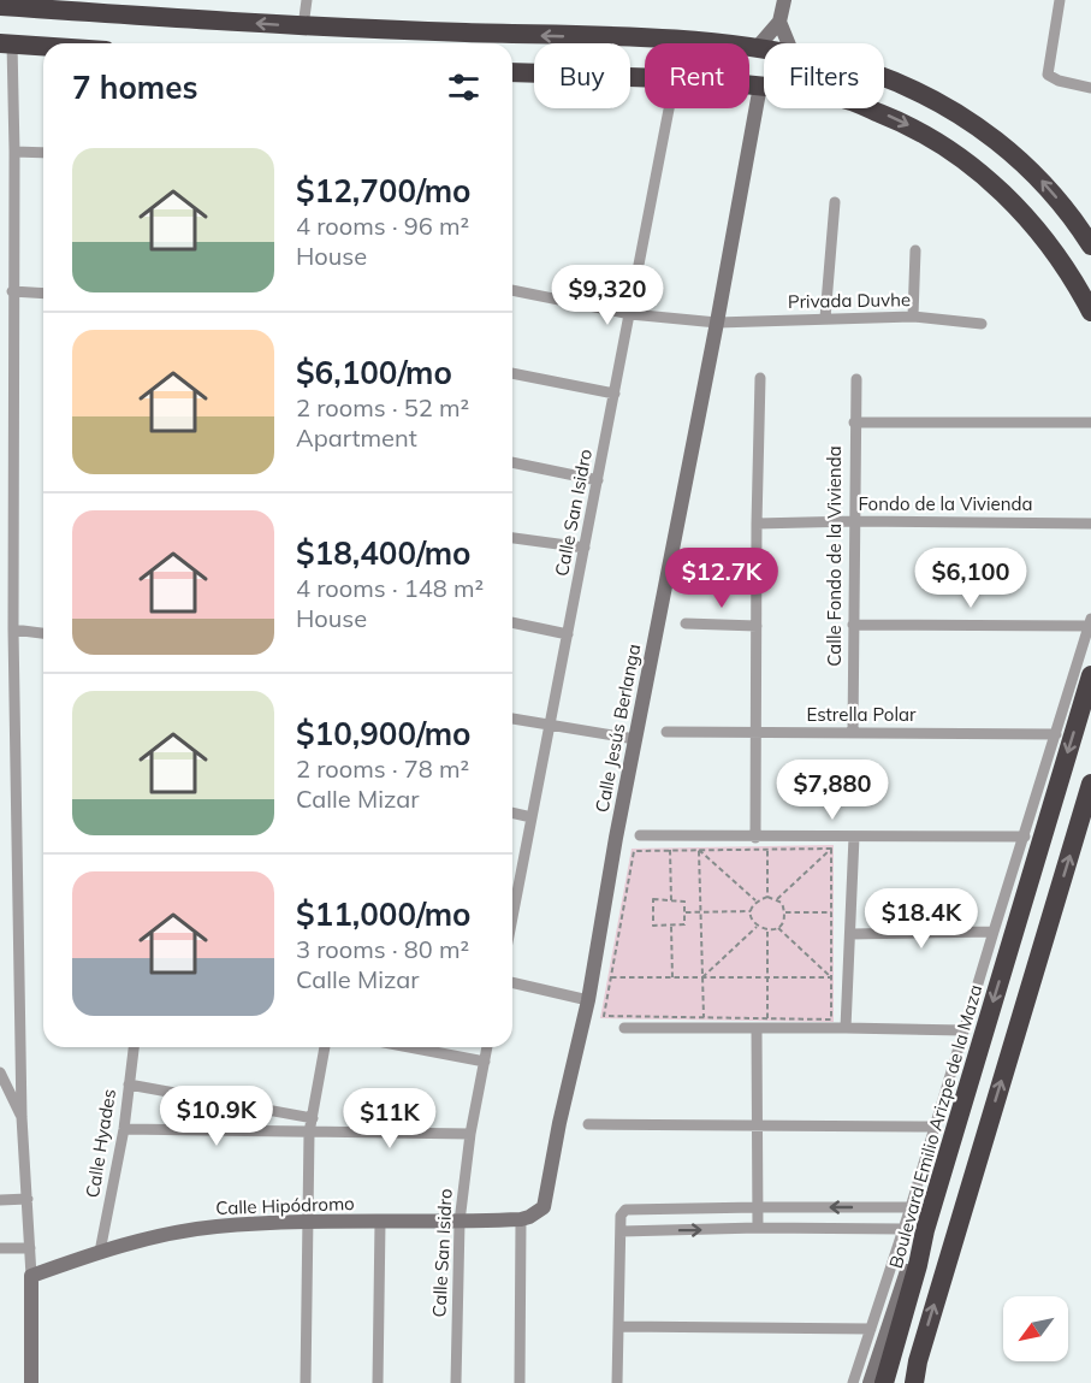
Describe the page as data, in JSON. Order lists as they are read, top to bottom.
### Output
{
  "streets": {
    "highway": ["Boulevard Emilio Arizpe de la Maza"],
    "street": [
      "Privada Duvhe",
      "Fondo de la Vivienda",
      "Calle San Isidro",
      "Calle Fondo de la Vivienda",
      "Estrella Polar",
      "Calle Jesús Berlanga",
      "Calle Hyades",
      "Calle Hipódromo"
    ]
  },
  "crossings": [
    ["Privada Duvhe", "Calle San Isidro"],
    ["Privada Duvhe", "Calle Jesús Berlanga"],
    ["Fondo de la Vivienda", "Calle Fondo de la Vivienda"],
    ["Calle San Isidro", "Calle Hipódromo"],
    ["Calle Fondo de la Vivienda", "Estrella Polar"],
    ["Calle Jesús Berlanga", "Calle Hipódromo"],
    ["Calle Hyades", "Calle Hipódromo"]
  ],
  "north": "bottom left",
  "page": {
    "chip": ["Buy", "Rent", "Filters"],
    "heading": "7 homes",
    "list": [
      {
        "name": "$12,700/mo",
        "note": "4 rooms · 96 m² · House"
      },
      {
        "name": "$6,100/mo",
        "note": "2 rooms · 52 m² · Apartment"
      },
      {
        "name": "$18,400/mo",
        "note": "4 rooms · 148 m² · House"
      },
      {
        "name": "$10,900/mo",
        "note": "2 rooms · 78 m² · Calle Mizar"
      },
      {
        "name": "$11,000/mo",
        "note": "3 rooms · 80 m² · Calle Mizar"
      }
    ],
    "price": [
      "$9,320",
      "$12.7K",
      "$6,100",
      "$7,880",
      "$18.4K",
      "$10.9K",
      "$11K"
    ]
  }
}
